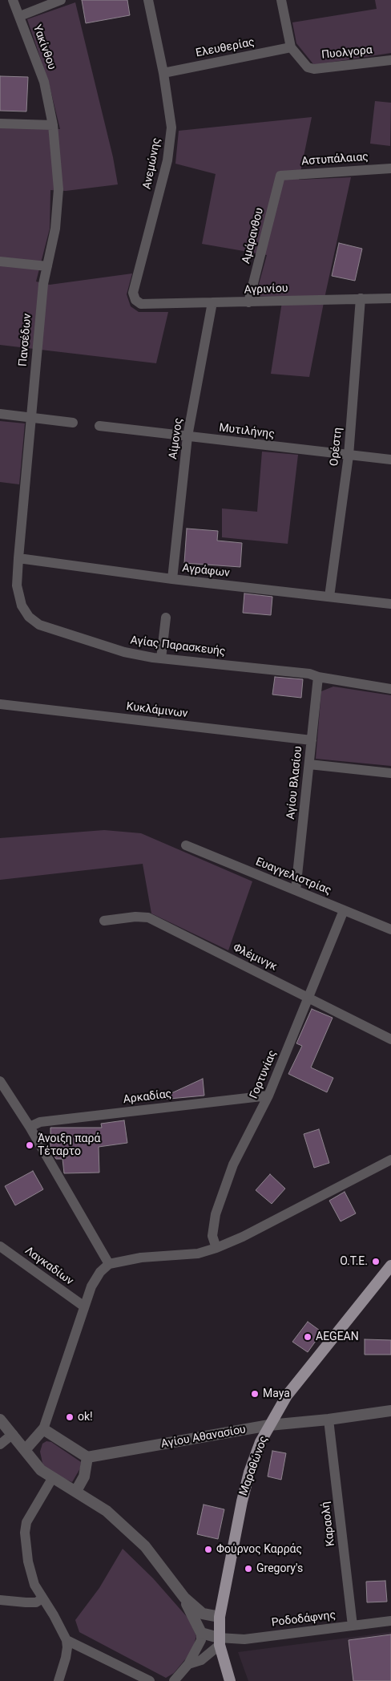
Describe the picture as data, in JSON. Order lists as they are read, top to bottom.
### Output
{
  "streets": {
    "main road": ["Μαραθώνος"],
    "street": [
      "Υακίνθου",
      "Ελευθερίας",
      "Πυολγορα",
      "Αστυπάλαιας",
      "Ανεμώνης",
      "Αμάρανθου",
      "Αγρινίου",
      "Πανσέδων",
      "Μυτιλήνης",
      "Αίμονος",
      "Ορέστη",
      "Αγράφων",
      "Αγίας Παρασκευής",
      "Κυκλάμινων",
      "Αγίου Βλασίου",
      "Ευαγγελιστρίας",
      "Φλέμινγκ",
      "Γορτυνίας",
      "Αρκαδίας",
      "Λαγκαδίων",
      "Αγίου Αθανασίου",
      "Καραολή",
      "Ροδοδάφνης"
    ]
  },
  "crossings": [
    ["Υακίνθου", "Πανσέδων"],
    ["Ελευθερίας", "Πυολγορα"],
    ["Ελευθερίας", "Ανεμώνης"],
    ["Αστυπάλαιας", "Αμάρανθου"],
    ["Ανεμώνης", "Αγρινίου"],
    ["Αμάρανθου", "Αγρινίου"],
    ["Αγρινίου", "Αίμονος"],
    ["Αγρινίου", "Ορέστη"],
    ["Πανσέδων", "Αγράφων"],
    ["Πανσέδων", "Αγίας Παρασκευής"],
    ["Μυτιλήνης", "Αίμονος"],
    ["Μυτιλήνης", "Ορέστη"],
    ["Αίμονος", "Αγράφων"],
    ["Ορέστη", "Αγράφων"],
    ["Αγράφων", "Αγίας Παρασκευής"],
    ["Αγίας Παρασκευής", "Αγίου Βλασίου"],
    ["Κυκλάμινων", "Αγίου Βλασίου"],
    ["Αγίου Βλασίου", "Ευαγγελιστρίας"],
    ["Ευαγγελιστρίας", "Γορτυνίας"],
    ["Φλέμινγκ", "Γορτυνίας"],
    ["Γορτυνίας", "Αρκαδίας"],
    ["Αγίου Αθανασίου", "Μαραθώνος"],
    ["Αγίου Αθανασίου", "Καραολή"],
    ["Μαραθώνος", "Ροδοδάφνης"],
    ["Καραολή", "Ροδοδάφνης"]
  ],
  "places": [
    "Άνοιξη παρά Τέταρτο",
    "Ο.Τ.Ε.",
    "AEGEAN",
    "Maya",
    "ok!",
    "Φούρνος Καρράς",
    "Gregory's"
  ]
}
